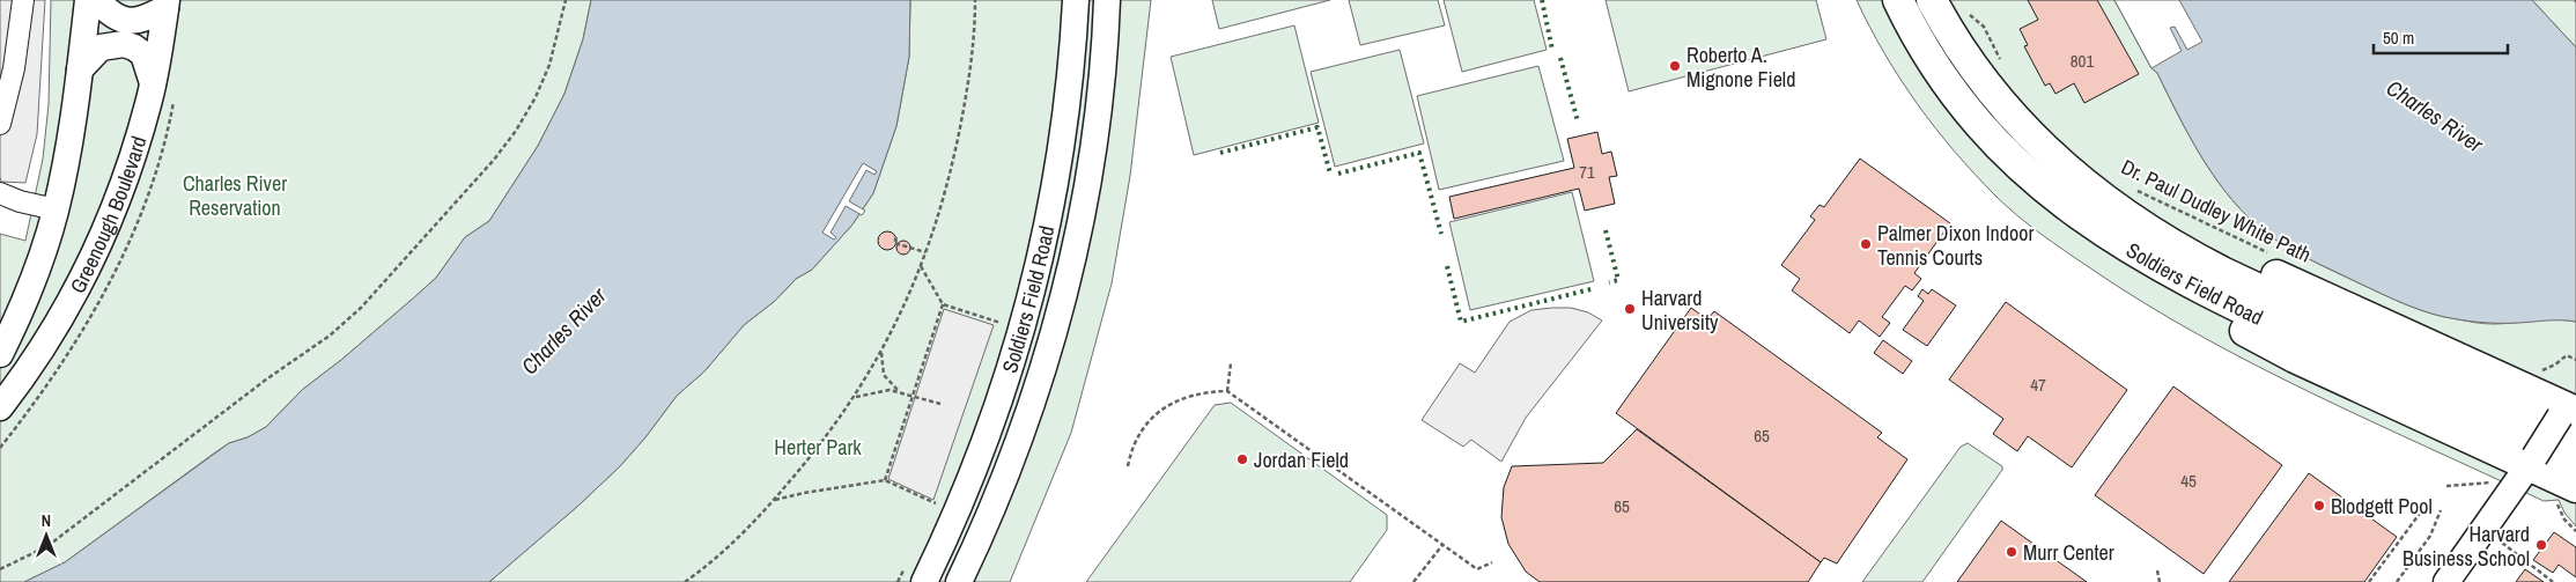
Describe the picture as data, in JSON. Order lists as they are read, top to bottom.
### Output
{
  "streets": {
    "highway": ["Soldiers Field Road"],
    "main road": ["Greenough Boulevard"],
    "path": ["Dr. Paul Dudley White Path"]
  },
  "crossings": [
    ["Dr. Paul Dudley White Path", "Soldiers Field Road"]
  ],
  "water": ["Charles River"],
  "parks": ["Charles River Reservation", "Herter Park"],
  "places": [
    "Roberto A. Mignone Field",
    "Palmer Dixon Indoor Tennis Courts",
    "Harvard University",
    "Jordan Field",
    "Blodgett Pool",
    "Harvard Business School",
    "Murr Center"
  ],
  "house_numbers": [
    "801",
    "71",
    "47",
    "65",
    "45",
    "65"
  ],
  "scale_bar": "50 m",
  "north": "top"
}
